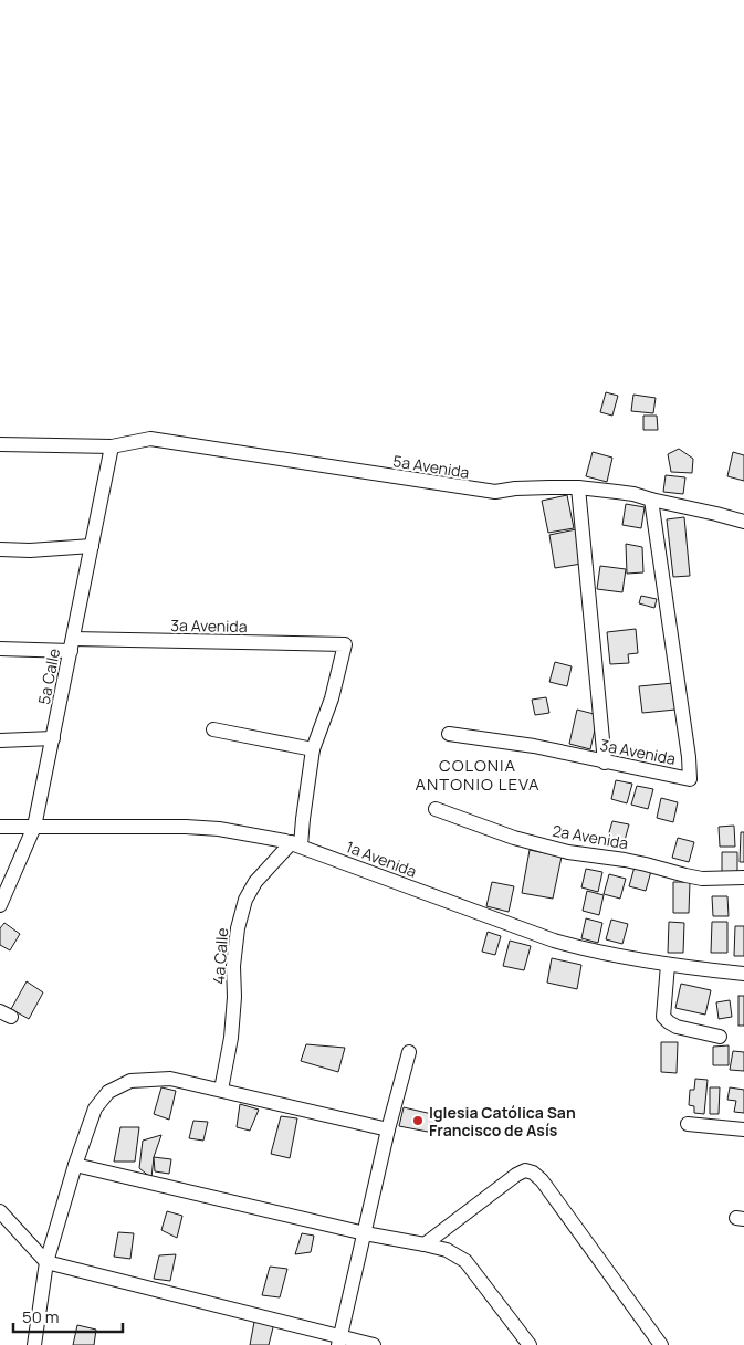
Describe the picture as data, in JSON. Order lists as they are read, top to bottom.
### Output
{
  "streets": {
    "street": [
      "5a Avenida",
      "3a Avenida",
      "5a Calle",
      "2a Avenida",
      "1a Avenida",
      "4a Calle"
    ]
  },
  "crossings": [
    ["5a Avenida", "3a Avenida"],
    ["5a Avenida", "5a Calle"],
    ["3a Avenida", "5a Calle"],
    ["5a Calle", "1a Avenida"],
    ["1a Avenida", "4a Calle"]
  ],
  "districts": ["COLONIA ANTONIO LEVA"],
  "places": ["Iglesia Católica San Francisco de Asís"],
  "scale_bar": "50 m"
}
